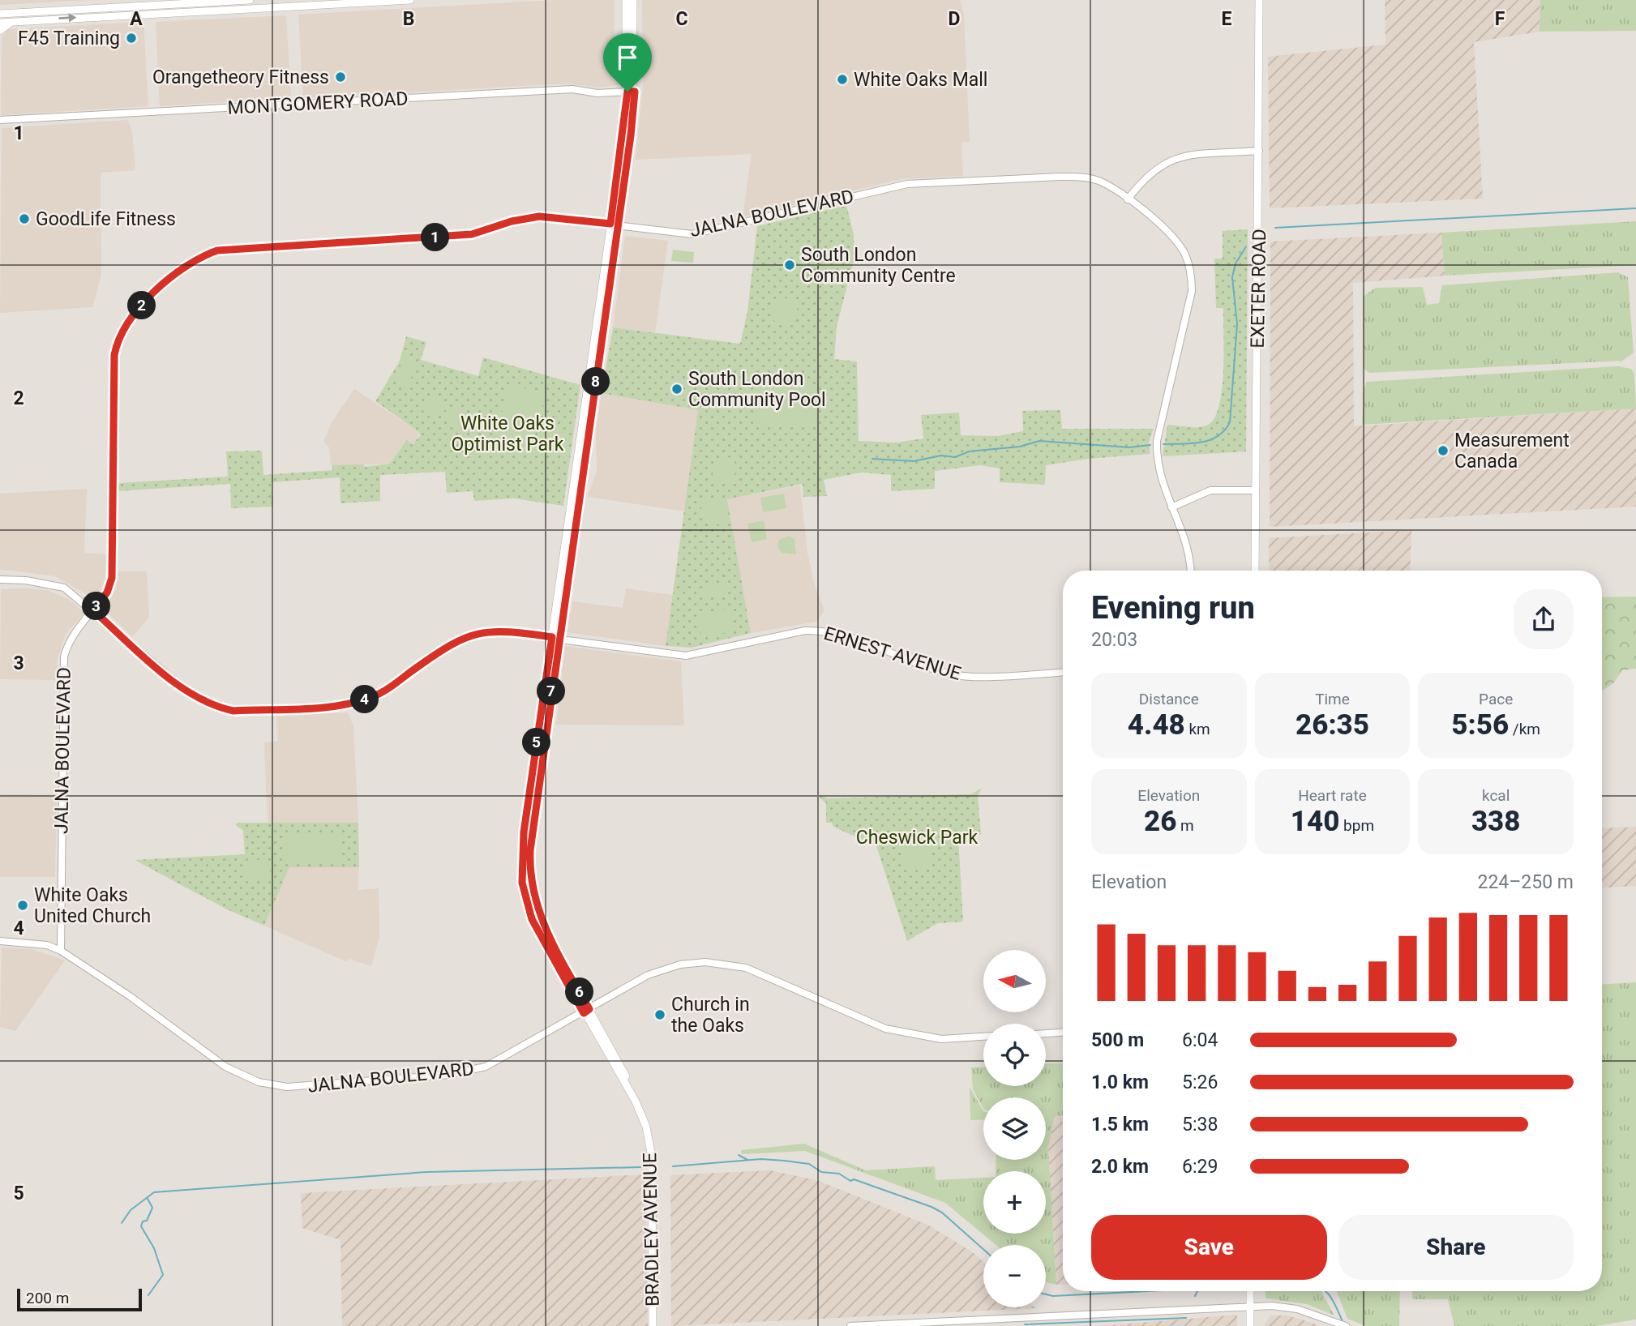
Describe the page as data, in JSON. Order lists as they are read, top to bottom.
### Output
{
  "streets": {
    "main road": ["EXETER ROAD", "BRADLEY AVENUE"],
    "street": ["MONTGOMERY ROAD", "JALNA BOULEVARD", "ERNEST AVENUE"]
  },
  "crossings": [
    ["MONTGOMERY ROAD", "BRADLEY AVENUE"],
    ["JALNA BOULEVARD", "ERNEST AVENUE"],
    ["JALNA BOULEVARD", "BRADLEY AVENUE"],
    ["ERNEST AVENUE", "BRADLEY AVENUE"]
  ],
  "parks": ["White Oaks Optimist Park", "Cheswick Park"],
  "places": [
    "F45 Training",
    "Orangetheory Fitness",
    "White Oaks Mall",
    "GoodLife Fitness",
    "South London Community Centre",
    "South London Community Pool",
    "Measurement Canada",
    "White Oaks United Church",
    "Church in the Oaks"
  ],
  "scale_bar": "200 m",
  "north": "left",
  "page": {
    "pins": [
      "1",
      "2",
      "8",
      "3",
      "7",
      "4",
      "5",
      "6"
    ],
    "heading": ["Evening run", "20:03"],
    "stats": [
      ["Distance", "4.48 km"],
      ["Time", "26:35"],
      ["Pace", "5:56 /km"],
      ["Elevation", "26 m"],
      ["Heart rate", "140 bpm"],
      ["kcal", "338"]
    ],
    "chart": ["Elevation", "224–250 m"],
    "map_buttons": ["+", "−"],
    "list": [
      {
        "name": "500 m",
        "note": "6:04"
      },
      {
        "name": "1.0 km",
        "note": "5:26"
      },
      {
        "name": "1.5 km",
        "note": "5:38"
      },
      {
        "name": "2.0 km",
        "note": "6:29"
      }
    ],
    "buttons": ["Save", "Share"],
    "scale": "200 m"
  },
  "grid": {
    "columns": [
      "A",
      "B",
      "C",
      "D",
      "E",
      "F"
    ],
    "rows": [
      "1",
      "2",
      "3",
      "4",
      "5"
    ]
  }
}
